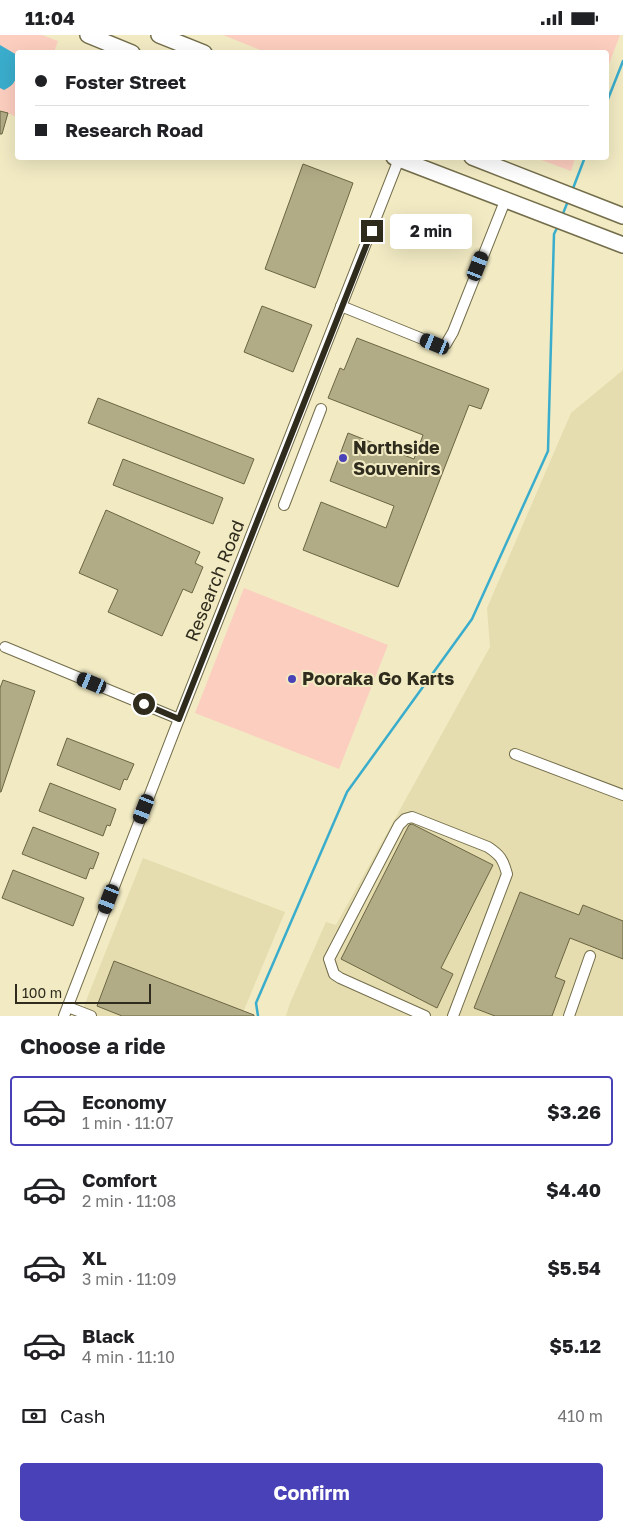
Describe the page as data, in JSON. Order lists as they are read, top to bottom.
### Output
{
  "streets": {
    "street": ["Research Road"]
  },
  "places": ["Northside Souvenirs", "Pooraka Go Karts"],
  "scale_bar": "100 m",
  "page": {
    "status": "11:04",
    "banner": ["Foster Street", "Research Road"],
    "bubble": "2 min",
    "scale": "100 m",
    "heading": "Choose a ride",
    "list": [
      {
        "name": "Economy",
        "note": "1 min · 11:07",
        "value": "$3.26"
      },
      {
        "name": "Comfort",
        "note": "2 min · 11:08",
        "value": "$4.40"
      },
      {
        "name": "XL",
        "note": "3 min · 11:09",
        "value": "$5.54"
      },
      {
        "name": "Black",
        "note": "4 min · 11:10",
        "value": "$5.12"
      }
    ],
    "pay": ["Cash", "410 m"],
    "buttons": "Confirm"
  }
}
